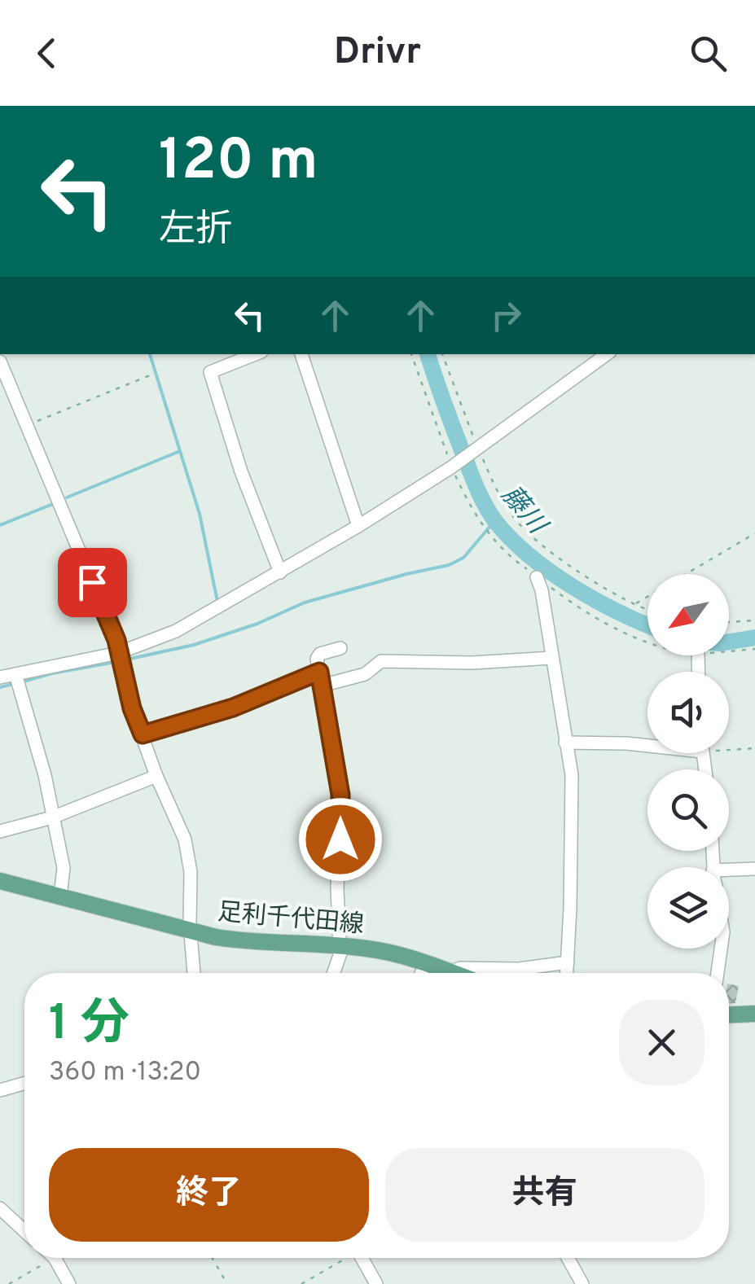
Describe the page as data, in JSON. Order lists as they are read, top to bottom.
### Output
{
  "streets": {
    "main road": ["足利千代田線"]
  },
  "water": ["藤川"],
  "north": "bottom left",
  "page": {
    "header": "Drivr",
    "turn": ["120 m", "左折"],
    "heading": ["1 分", "360 m · 13:20"],
    "buttons": ["終了", "共有"]
  }
}
